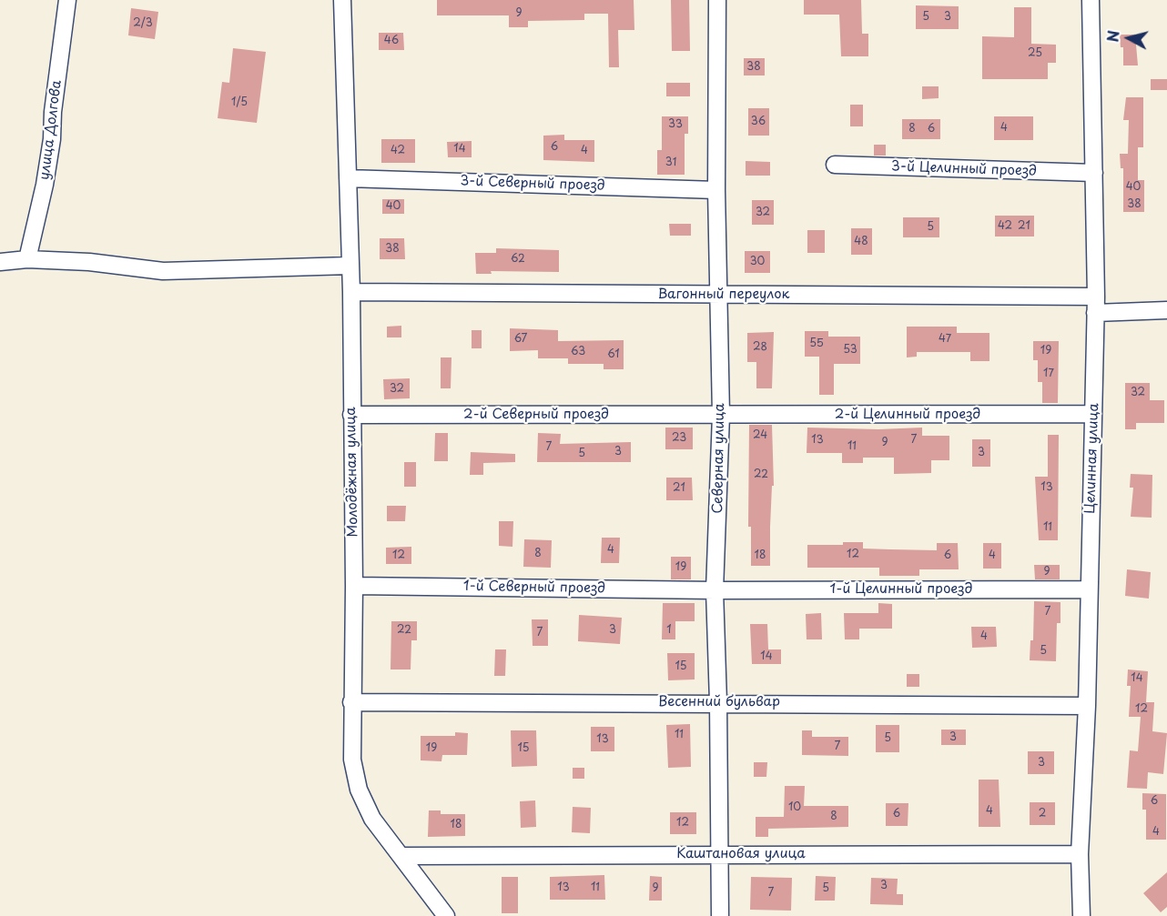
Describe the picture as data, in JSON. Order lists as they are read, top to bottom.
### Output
{
  "streets": {
    "street": [
      "улица Долгова",
      "3-й Целинный проезд",
      "3-й Северный проезд",
      "Вагонный переулок",
      "2-й Северный проезд",
      "2-й Целинный проезд",
      "Северная улица",
      "Целинная улица",
      "Молодёжная улица",
      "1-й Северный проезд",
      "1-й Целинный проезд",
      "Весенний бульвар",
      "Каштановая улица"
    ]
  },
  "crossings": [
    ["3-й Целинный проезд", "Целинная улица"],
    ["3-й Северный проезд", "Северная улица"],
    ["3-й Северный проезд", "Молодёжная улица"],
    ["Вагонный переулок", "Северная улица"],
    ["Вагонный переулок", "Целинная улица"],
    ["Вагонный переулок", "Молодёжная улица"],
    ["2-й Северный проезд", "2-й Целинный проезд"],
    ["2-й Северный проезд", "Северная улица"],
    ["2-й Северный проезд", "Молодёжная улица"],
    ["2-й Целинный проезд", "Северная улица"],
    ["2-й Целинный проезд", "Целинная улица"],
    ["Северная улица", "1-й Северный проезд"],
    ["Северная улица", "1-й Целинный проезд"],
    ["Северная улица", "Весенний бульвар"],
    ["Северная улица", "Каштановая улица"],
    ["Целинная улица", "1-й Целинный проезд"],
    ["Целинная улица", "Весенний бульвар"],
    ["Целинная улица", "Каштановая улица"],
    ["Молодёжная улица", "1-й Северный проезд"],
    ["Молодёжная улица", "Весенний бульвар"],
    ["Молодёжная улица", "Каштановая улица"],
    ["1-й Северный проезд", "1-й Целинный проезд"]
  ],
  "house_numbers": [
    "9",
    "5",
    "3",
    "2/3",
    "46",
    "25",
    "38",
    "1/5",
    "36",
    "33",
    "4",
    "8",
    "6",
    "6",
    "14",
    "42",
    "4",
    "31",
    "40",
    "38",
    "40",
    "32",
    "42",
    "21",
    "5",
    "48",
    "38",
    "62",
    "30",
    "67",
    "47",
    "55",
    "28",
    "53",
    "19",
    "63",
    "61",
    "17",
    "32",
    "32",
    "24",
    "23",
    "13",
    "7",
    "9",
    "11",
    "7",
    "3",
    "3",
    "5",
    "22",
    "13",
    "21",
    "11",
    "4",
    "8",
    "12",
    "12",
    "18",
    "6",
    "4",
    "19",
    "9",
    "7",
    "22",
    "3",
    "1",
    "7",
    "4",
    "5",
    "14",
    "15",
    "14",
    "12",
    "11",
    "3",
    "5",
    "13",
    "7",
    "19",
    "15",
    "3",
    "6",
    "10",
    "4",
    "6",
    "2",
    "8",
    "12",
    "18",
    "4",
    "3",
    "13",
    "11",
    "9",
    "5",
    "7"
  ],
  "north": "left"
}
